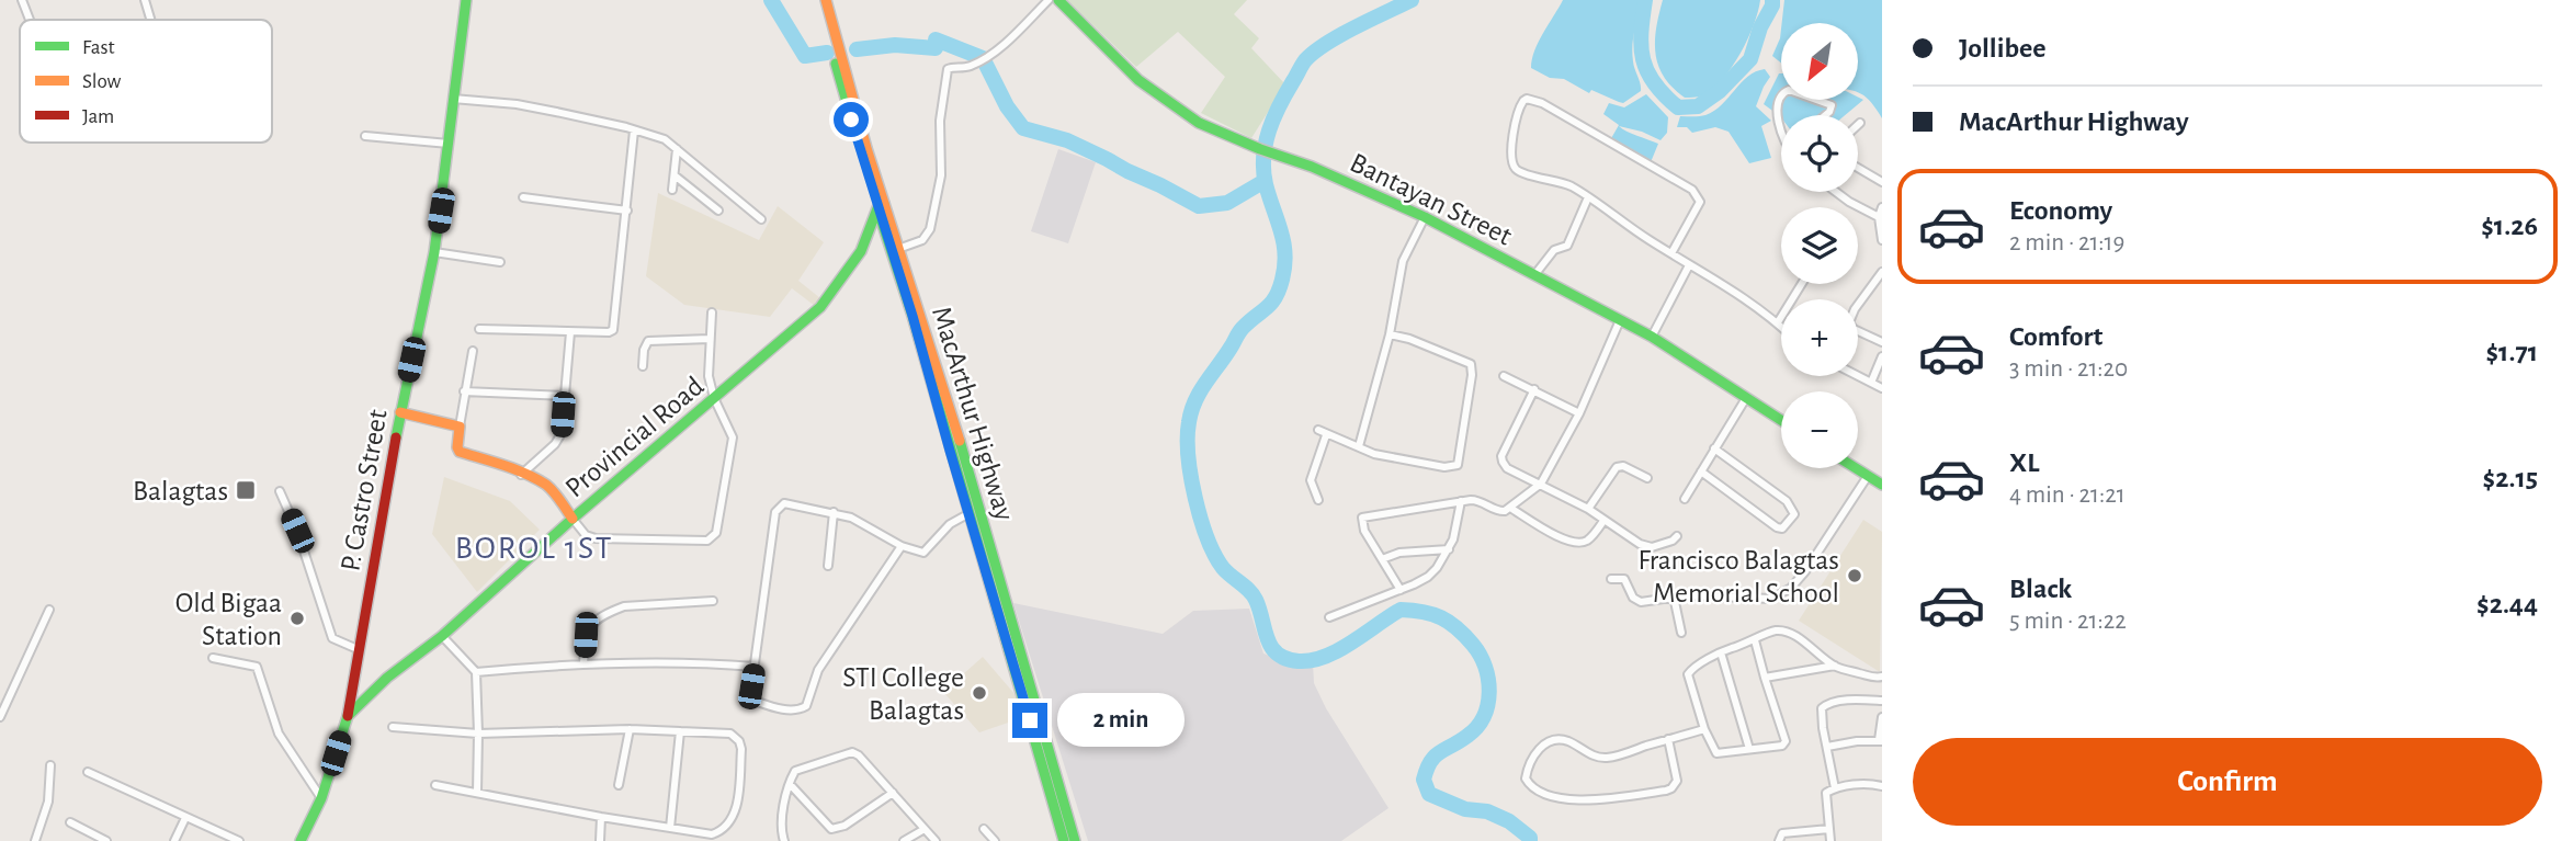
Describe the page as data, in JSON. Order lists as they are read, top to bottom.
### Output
{
  "streets": {
    "main road": [
      "Bantayan Street",
      "MacArthur Highway",
      "Provincial Road",
      "P. Castro Street"
    ]
  },
  "crossings": [
    ["MacArthur Highway", "Provincial Road"],
    ["Provincial Road", "P. Castro Street"]
  ],
  "districts": ["BOROL 1ST"],
  "places": {
    "transit": ["Balagtas"],
    "other": ["Francisco Balagtas Memorial School", "Old Bigaa Station", "STI College Balagtas"]
  },
  "legend": ["Fast", "Slow", "Jam"],
  "north": "bottom left",
  "page": {
    "banner": ["Jollibee", "MacArthur Highway"],
    "map_buttons": ["+", "−"],
    "list": [
      {
        "name": "Economy",
        "note": "2 min · 21:19",
        "value": "$1.26"
      },
      {
        "name": "Comfort",
        "note": "3 min · 21:20",
        "value": "$1.71"
      },
      {
        "name": "XL",
        "note": "4 min · 21:21",
        "value": "$2.15"
      },
      {
        "name": "Black",
        "note": "5 min · 21:22",
        "value": "$2.44"
      }
    ],
    "bubble": "2 min",
    "buttons": "Confirm"
  }
}
